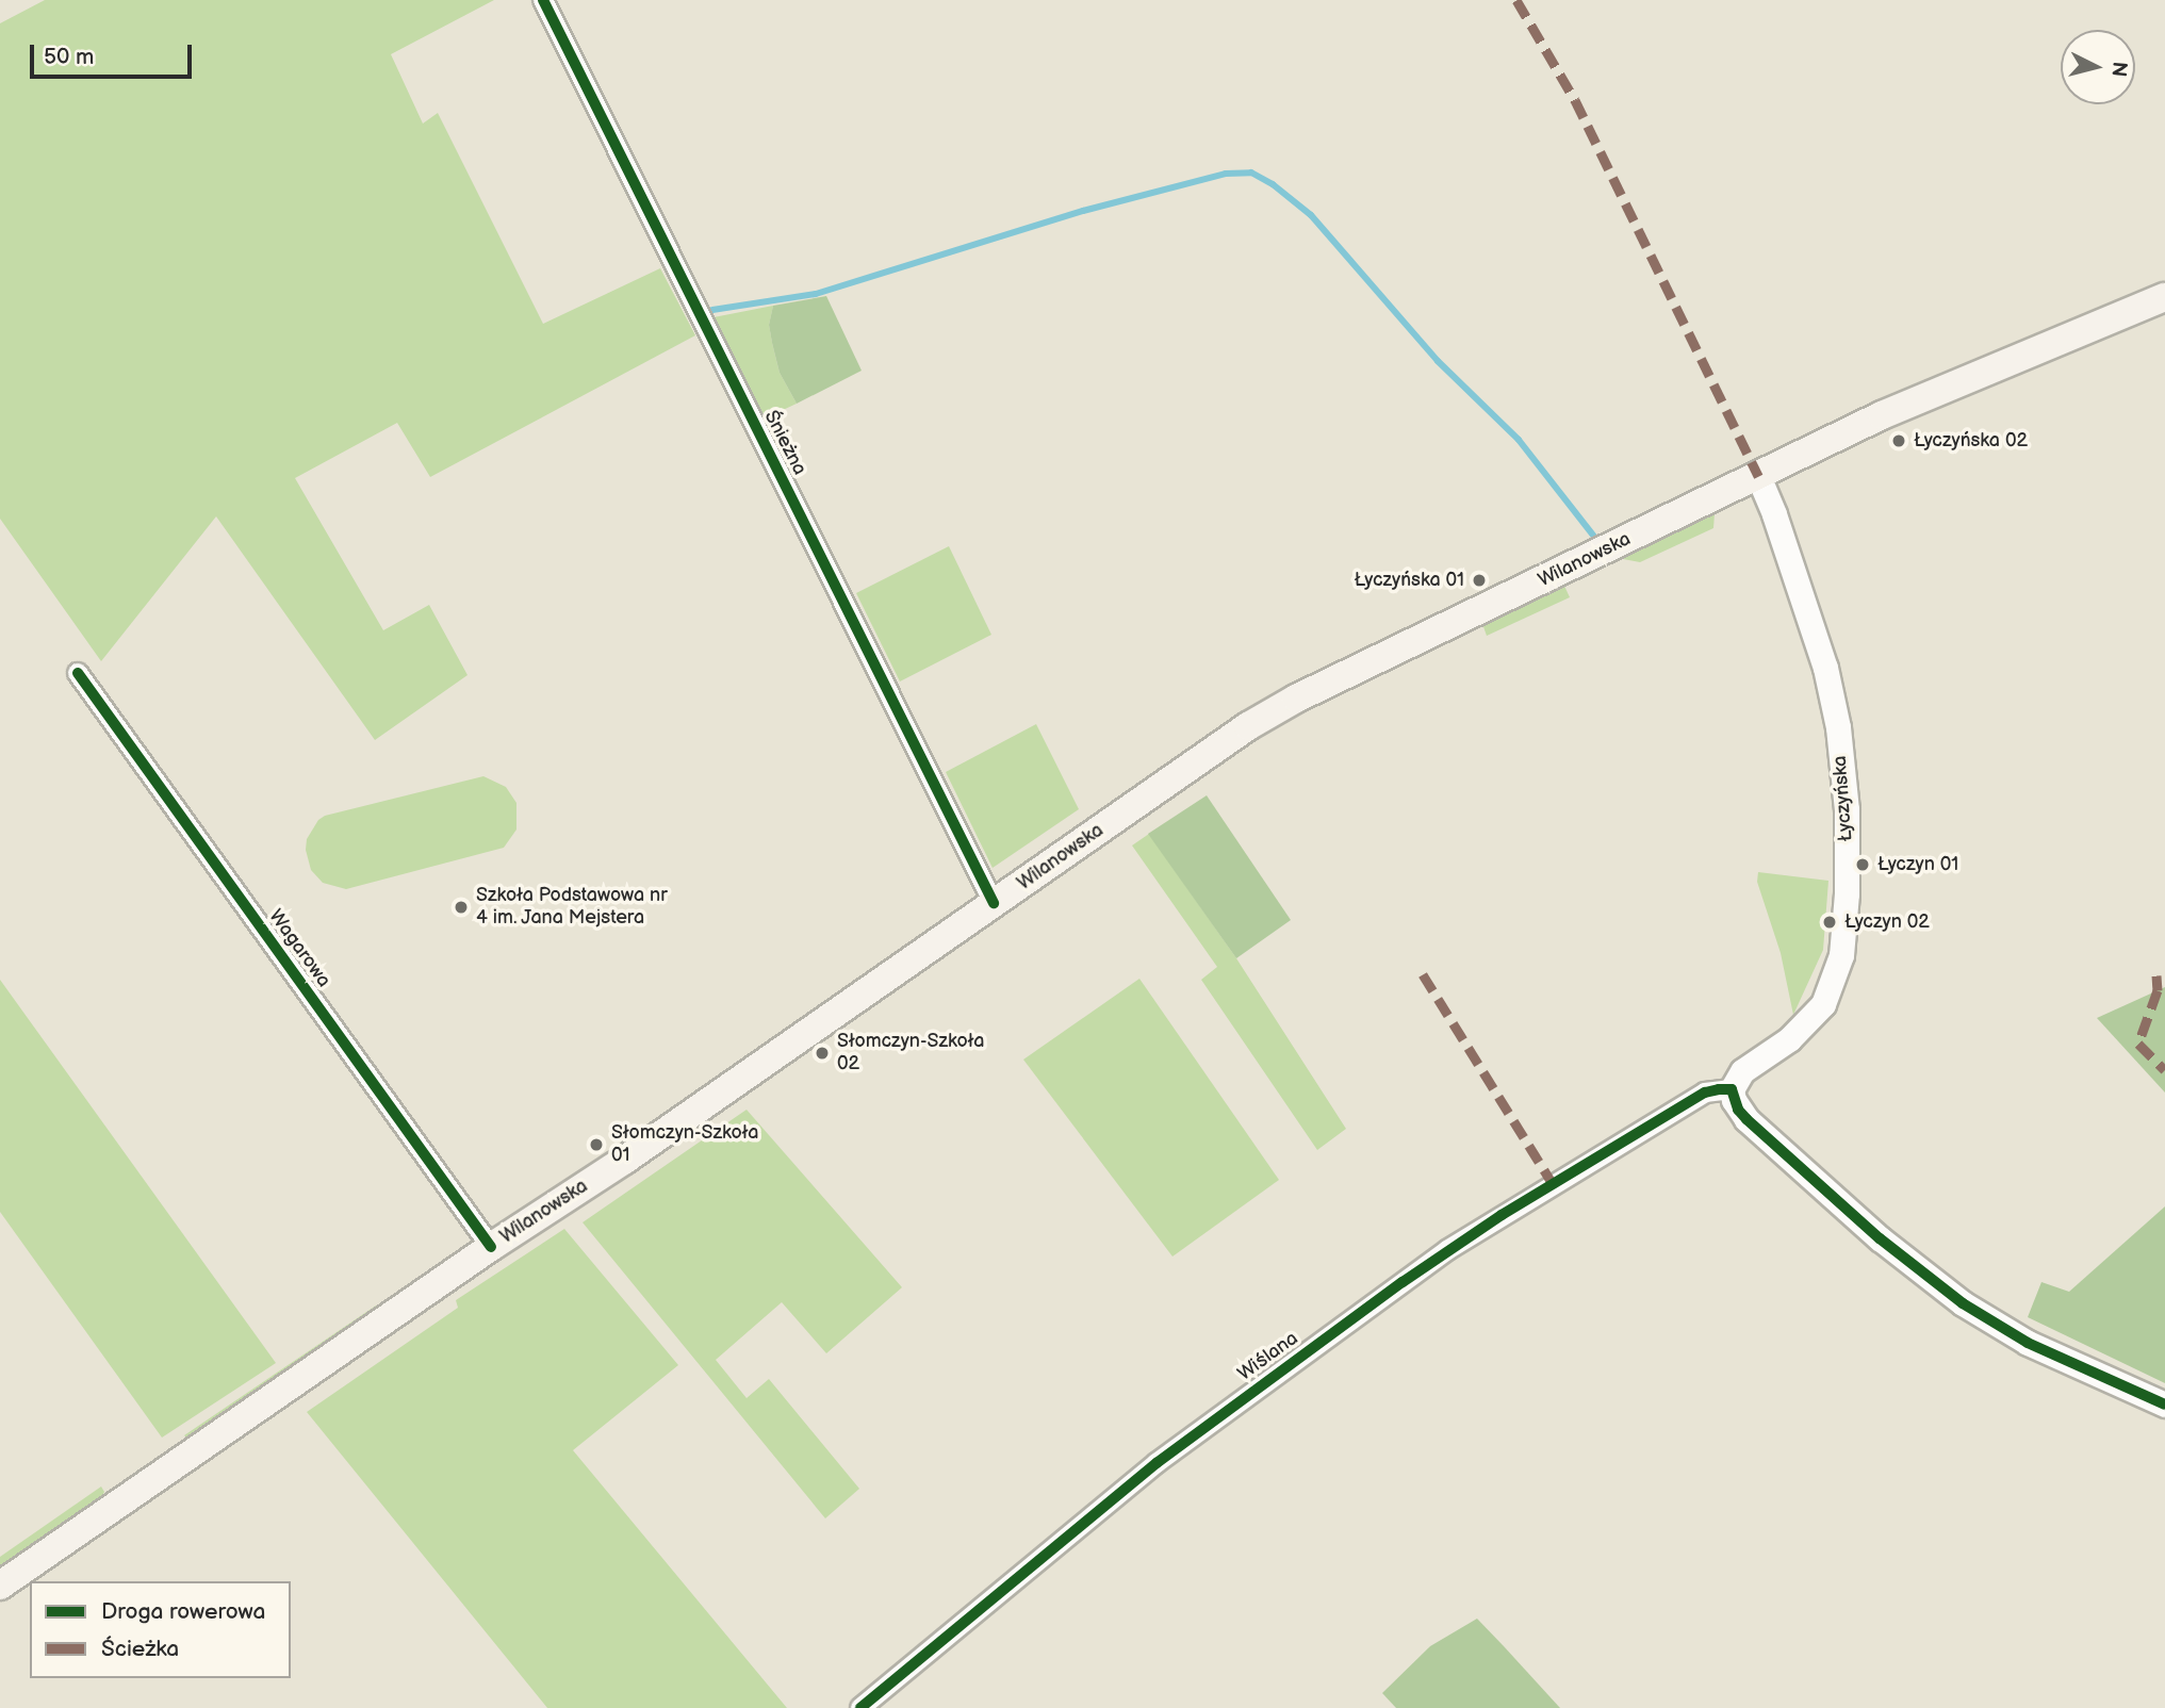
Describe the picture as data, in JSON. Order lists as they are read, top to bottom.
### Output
{
  "streets": {
    "main road": ["Wilanowska"],
    "street": [
      "Śnieżna",
      "Łyczyńska",
      "Wagarowa",
      "Wiślana"
    ]
  },
  "crossings": [
    ["Śnieżna", "Wilanowska"],
    ["Wilanowska", "Łyczyńska"],
    ["Wilanowska", "Wagarowa"],
    ["Łyczyńska", "Wiślana"]
  ],
  "places": [
    "Łyczyńska 02",
    "Łyczyńska 01",
    "Łyczyn 01",
    "Szkoła Podstawowa nr 4 im. Jana Mejstera",
    "Łyczyn 02",
    "Słomczyn-Szkoła 02",
    "Słomczyn-Szkoła 01"
  ],
  "legend": ["Droga rowerowa", "Ścieżka"],
  "scale_bar": "50 m",
  "north": "right"
}
